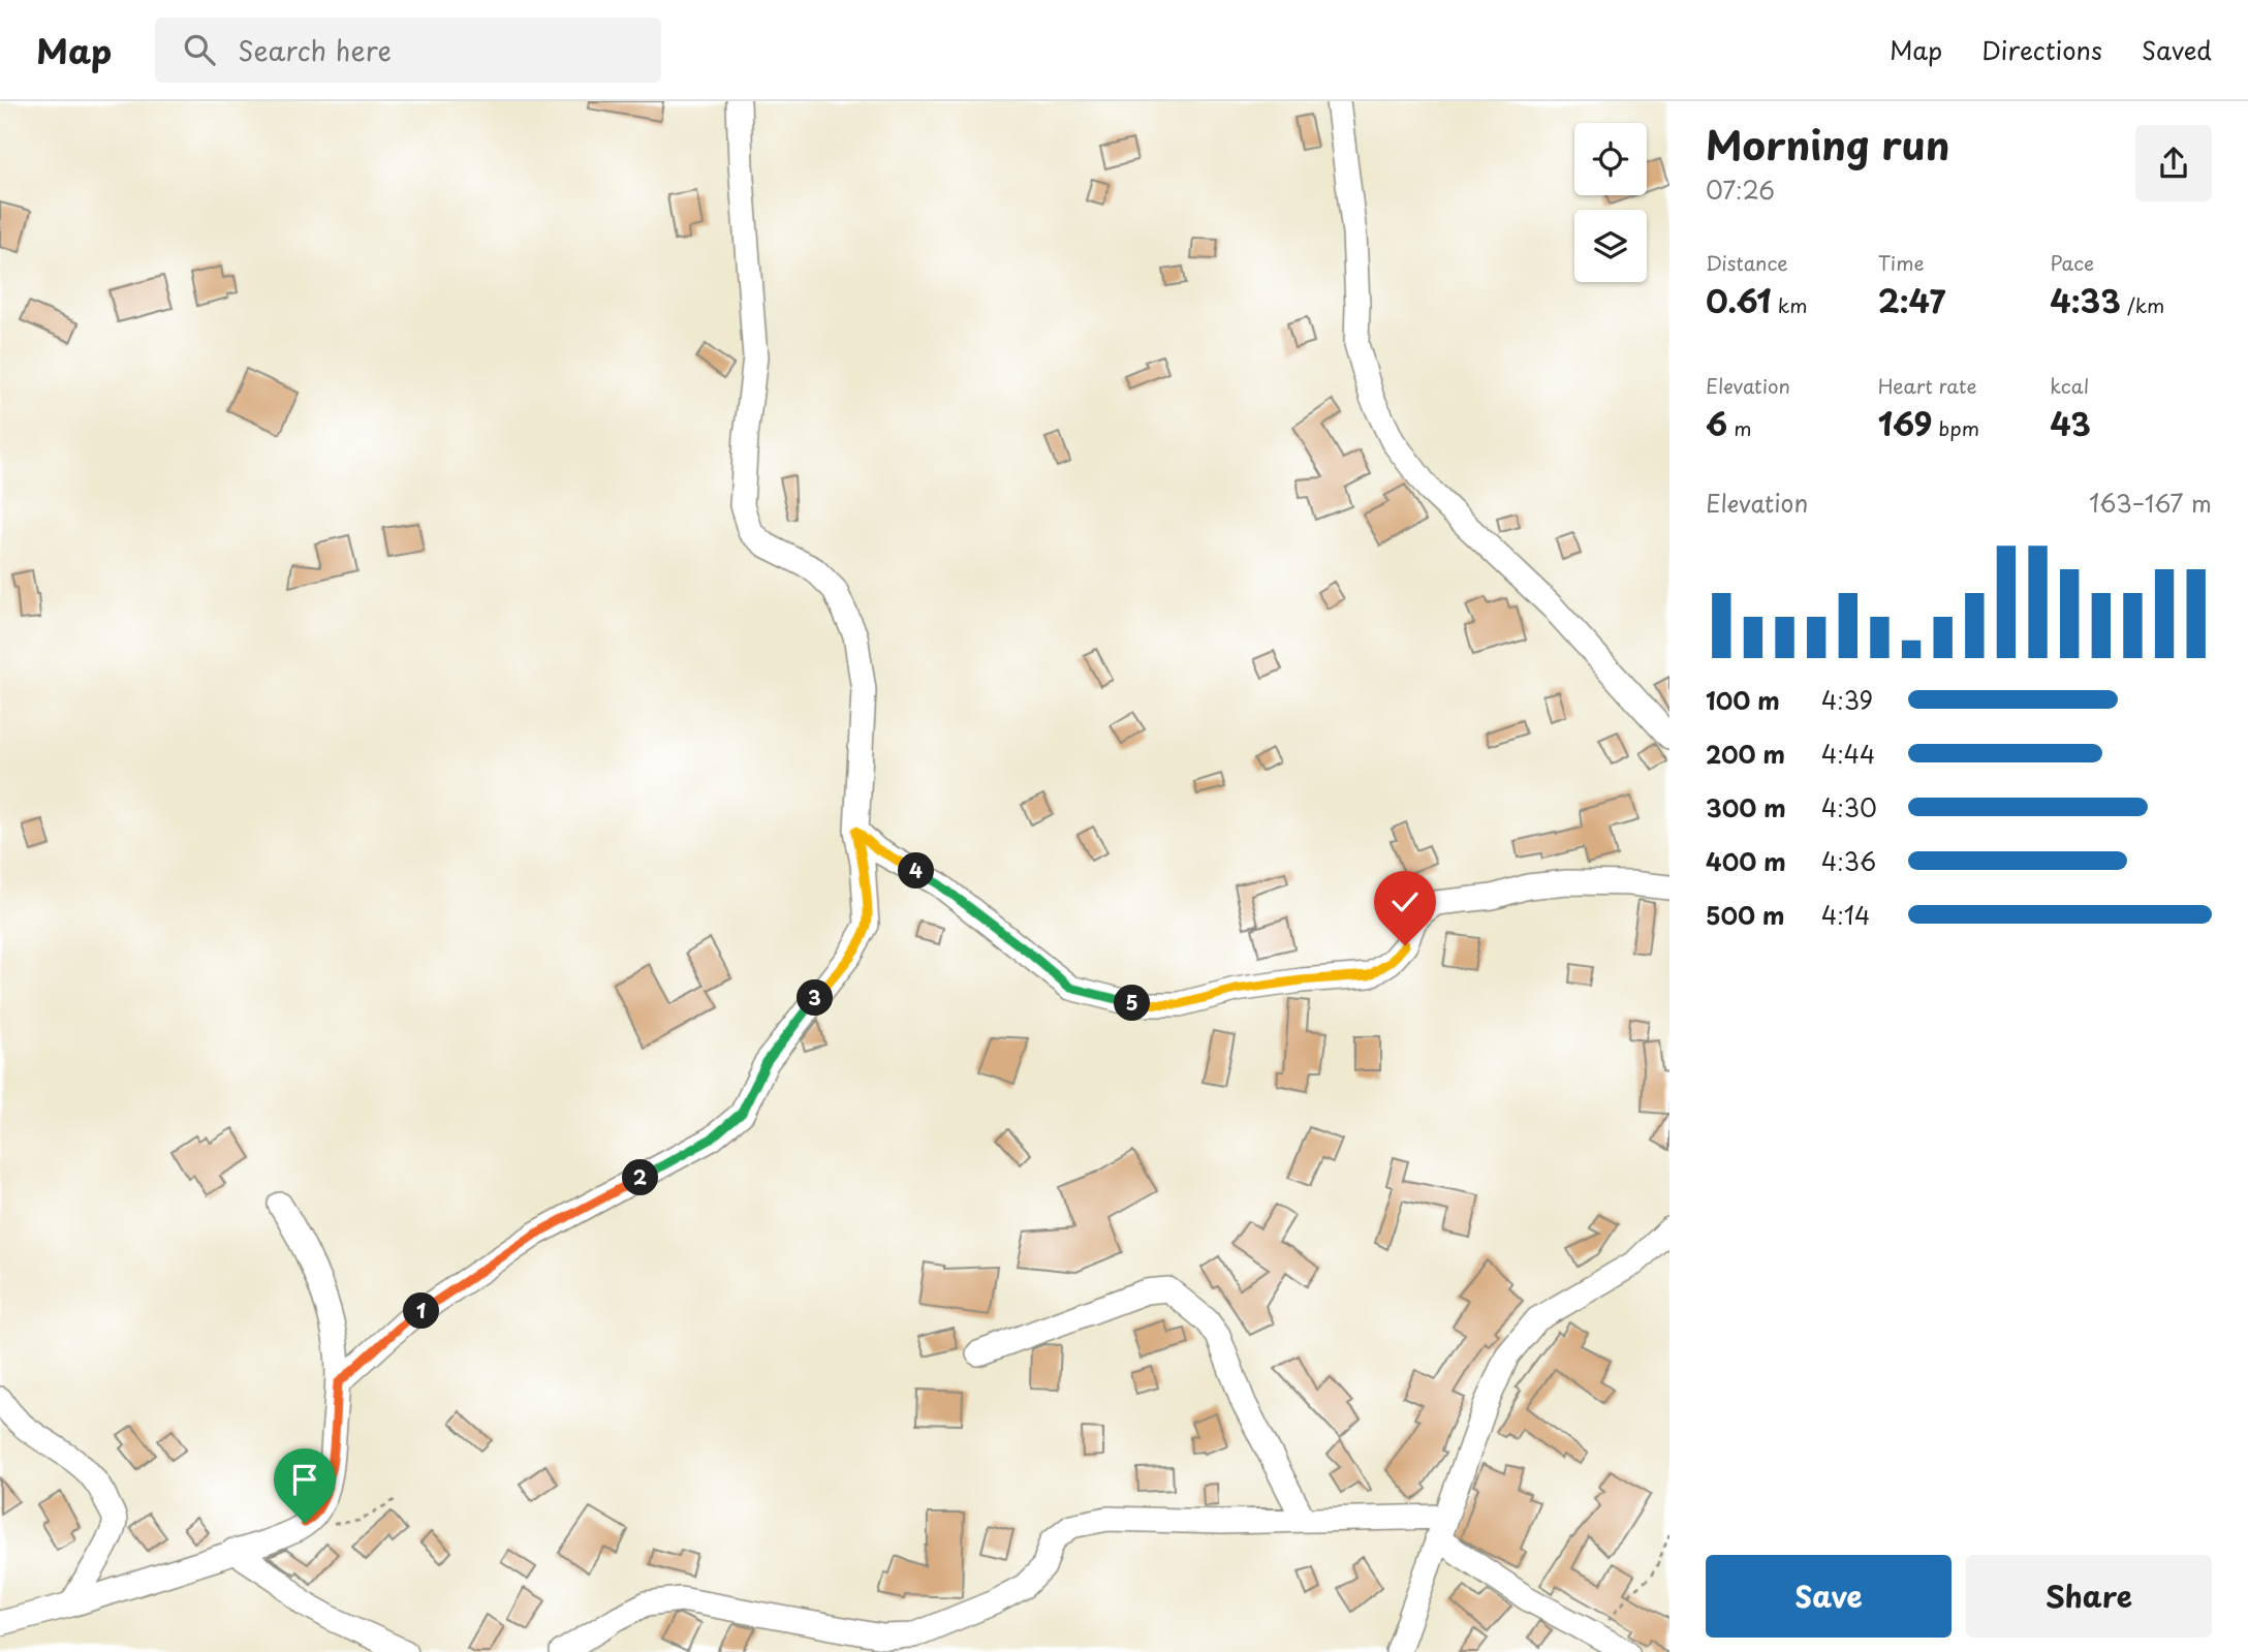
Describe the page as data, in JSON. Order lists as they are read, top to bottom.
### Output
{
  "page": {
    "header": "Map",
    "search": "Search here",
    "nav": ["Map", "Directions", "Saved"],
    "heading": ["Morning run", "07:26"],
    "stats": [
      ["Distance", "0.61 km"],
      ["Time", "2:47"],
      ["Pace", "4:33 /km"],
      ["Elevation", "6 m"],
      ["Heart rate", "169 bpm"],
      ["kcal", "43"]
    ],
    "chart": ["Elevation", "163–167 m"],
    "list": [
      {
        "name": "100 m",
        "note": "4:39"
      },
      {
        "name": "200 m",
        "note": "4:44"
      },
      {
        "name": "300 m",
        "note": "4:30"
      },
      {
        "name": "400 m",
        "note": "4:36"
      },
      {
        "name": "500 m",
        "note": "4:14"
      }
    ],
    "pins": [
      "4",
      "3",
      "5",
      "2",
      "1"
    ],
    "buttons": ["Save", "Share"]
  }
}
